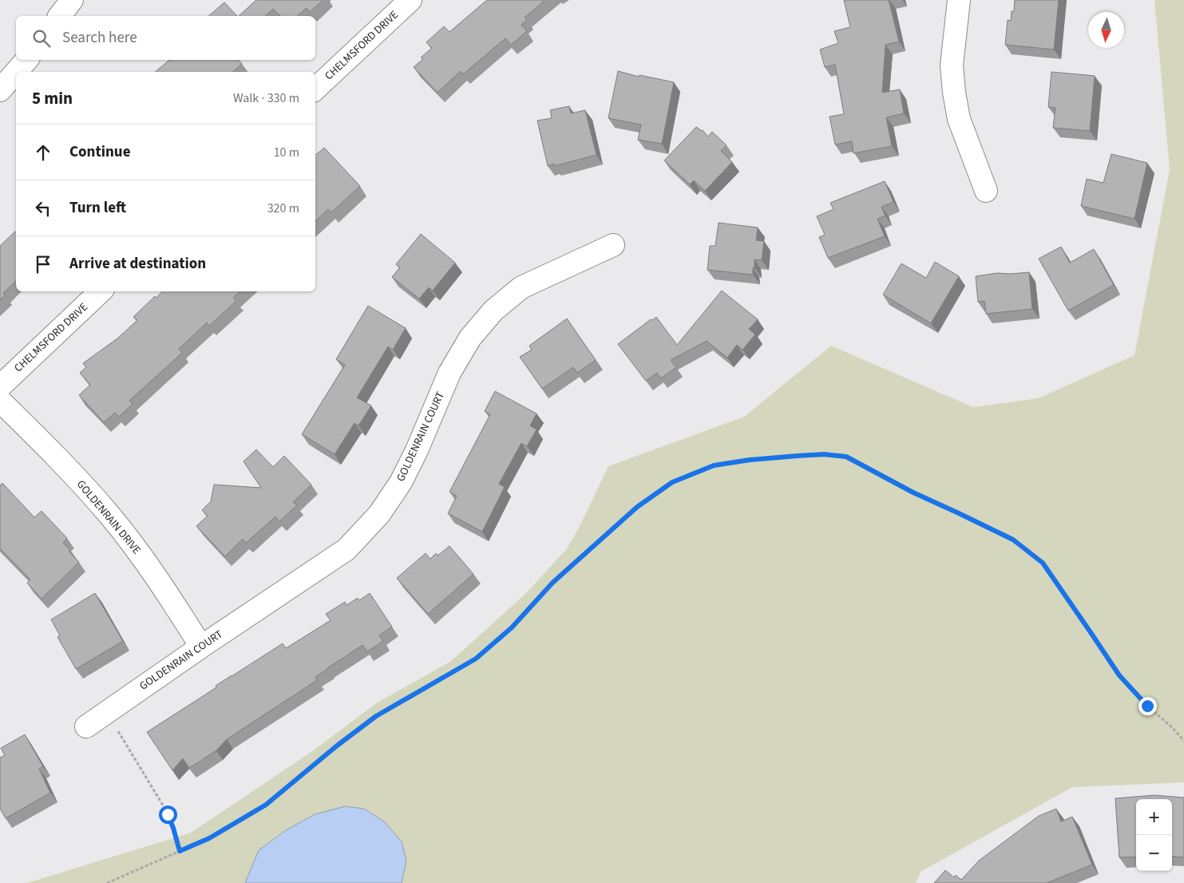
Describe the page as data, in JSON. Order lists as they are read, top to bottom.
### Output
{
  "streets": {
    "street": ["CHELMSFORD DRIVE", "GOLDENRAIN COURT", "GOLDENRAIN DRIVE"]
  },
  "crossings": [
    ["GOLDENRAIN COURT", "GOLDENRAIN DRIVE"]
  ],
  "north": "bottom",
  "page": {
    "search": "Search here",
    "heading": ["5 min", "Walk · 330 m"],
    "list": [
      ["Continue", "10 m"],
      ["Turn left", "320 m"],
      "Arrive at destination"
    ],
    "map_buttons": ["+", "−"]
  }
}
